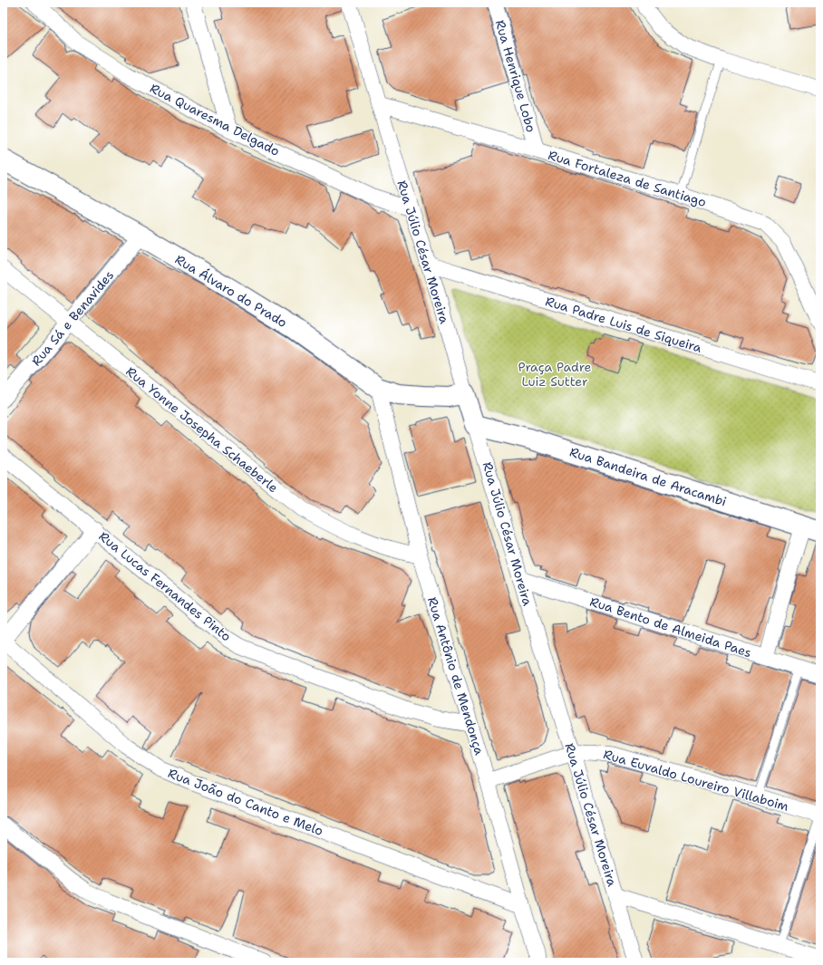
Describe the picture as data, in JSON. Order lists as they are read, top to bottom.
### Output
{
  "streets": {
    "street": [
      "Rua Henrique Lobo",
      "Rua Quaresma Delgado",
      "Rua Fortaleza de Santiago",
      "Rua Júlio César Moreira",
      "Rua Álvaro do Prado",
      "Rua Sá e Benavides",
      "Rua Padre Luis de Siqueira",
      "Rua Yonne Josepha Schaeberle",
      "Rua Bandeira de Aracambi",
      "Rua Lucas Fernandes Pinto",
      "Rua Bento de Almeida Paes",
      "Rua Antônio de Mendonça",
      "Rua Euvaldo Loureiro Villaboim",
      "Rua João do Canto e Melo"
    ]
  },
  "crossings": [
    ["Rua Henrique Lobo", "Rua Fortaleza de Santiago"],
    ["Rua Quaresma Delgado", "Rua Júlio César Moreira"],
    ["Rua Fortaleza de Santiago", "Rua Júlio César Moreira"],
    ["Rua Júlio César Moreira", "Rua Álvaro do Prado"],
    ["Rua Júlio César Moreira", "Rua Padre Luis de Siqueira"],
    ["Rua Júlio César Moreira", "Rua Bandeira de Aracambi"],
    ["Rua Júlio César Moreira", "Rua Bento de Almeida Paes"],
    ["Rua Júlio César Moreira", "Rua Euvaldo Loureiro Villaboim"],
    ["Rua Álvaro do Prado", "Rua Sá e Benavides"],
    ["Rua Álvaro do Prado", "Rua Antônio de Mendonça"],
    ["Rua Sá e Benavides", "Rua Yonne Josepha Schaeberle"],
    ["Rua Yonne Josepha Schaeberle", "Rua Antônio de Mendonça"],
    ["Rua Lucas Fernandes Pinto", "Rua Antônio de Mendonça"],
    ["Rua Antônio de Mendonça", "Rua Euvaldo Loureiro Villaboim"],
    ["Rua Antônio de Mendonça", "Rua João do Canto e Melo"]
  ],
  "parks": ["Praça Padre Luiz Sutter"]
}
